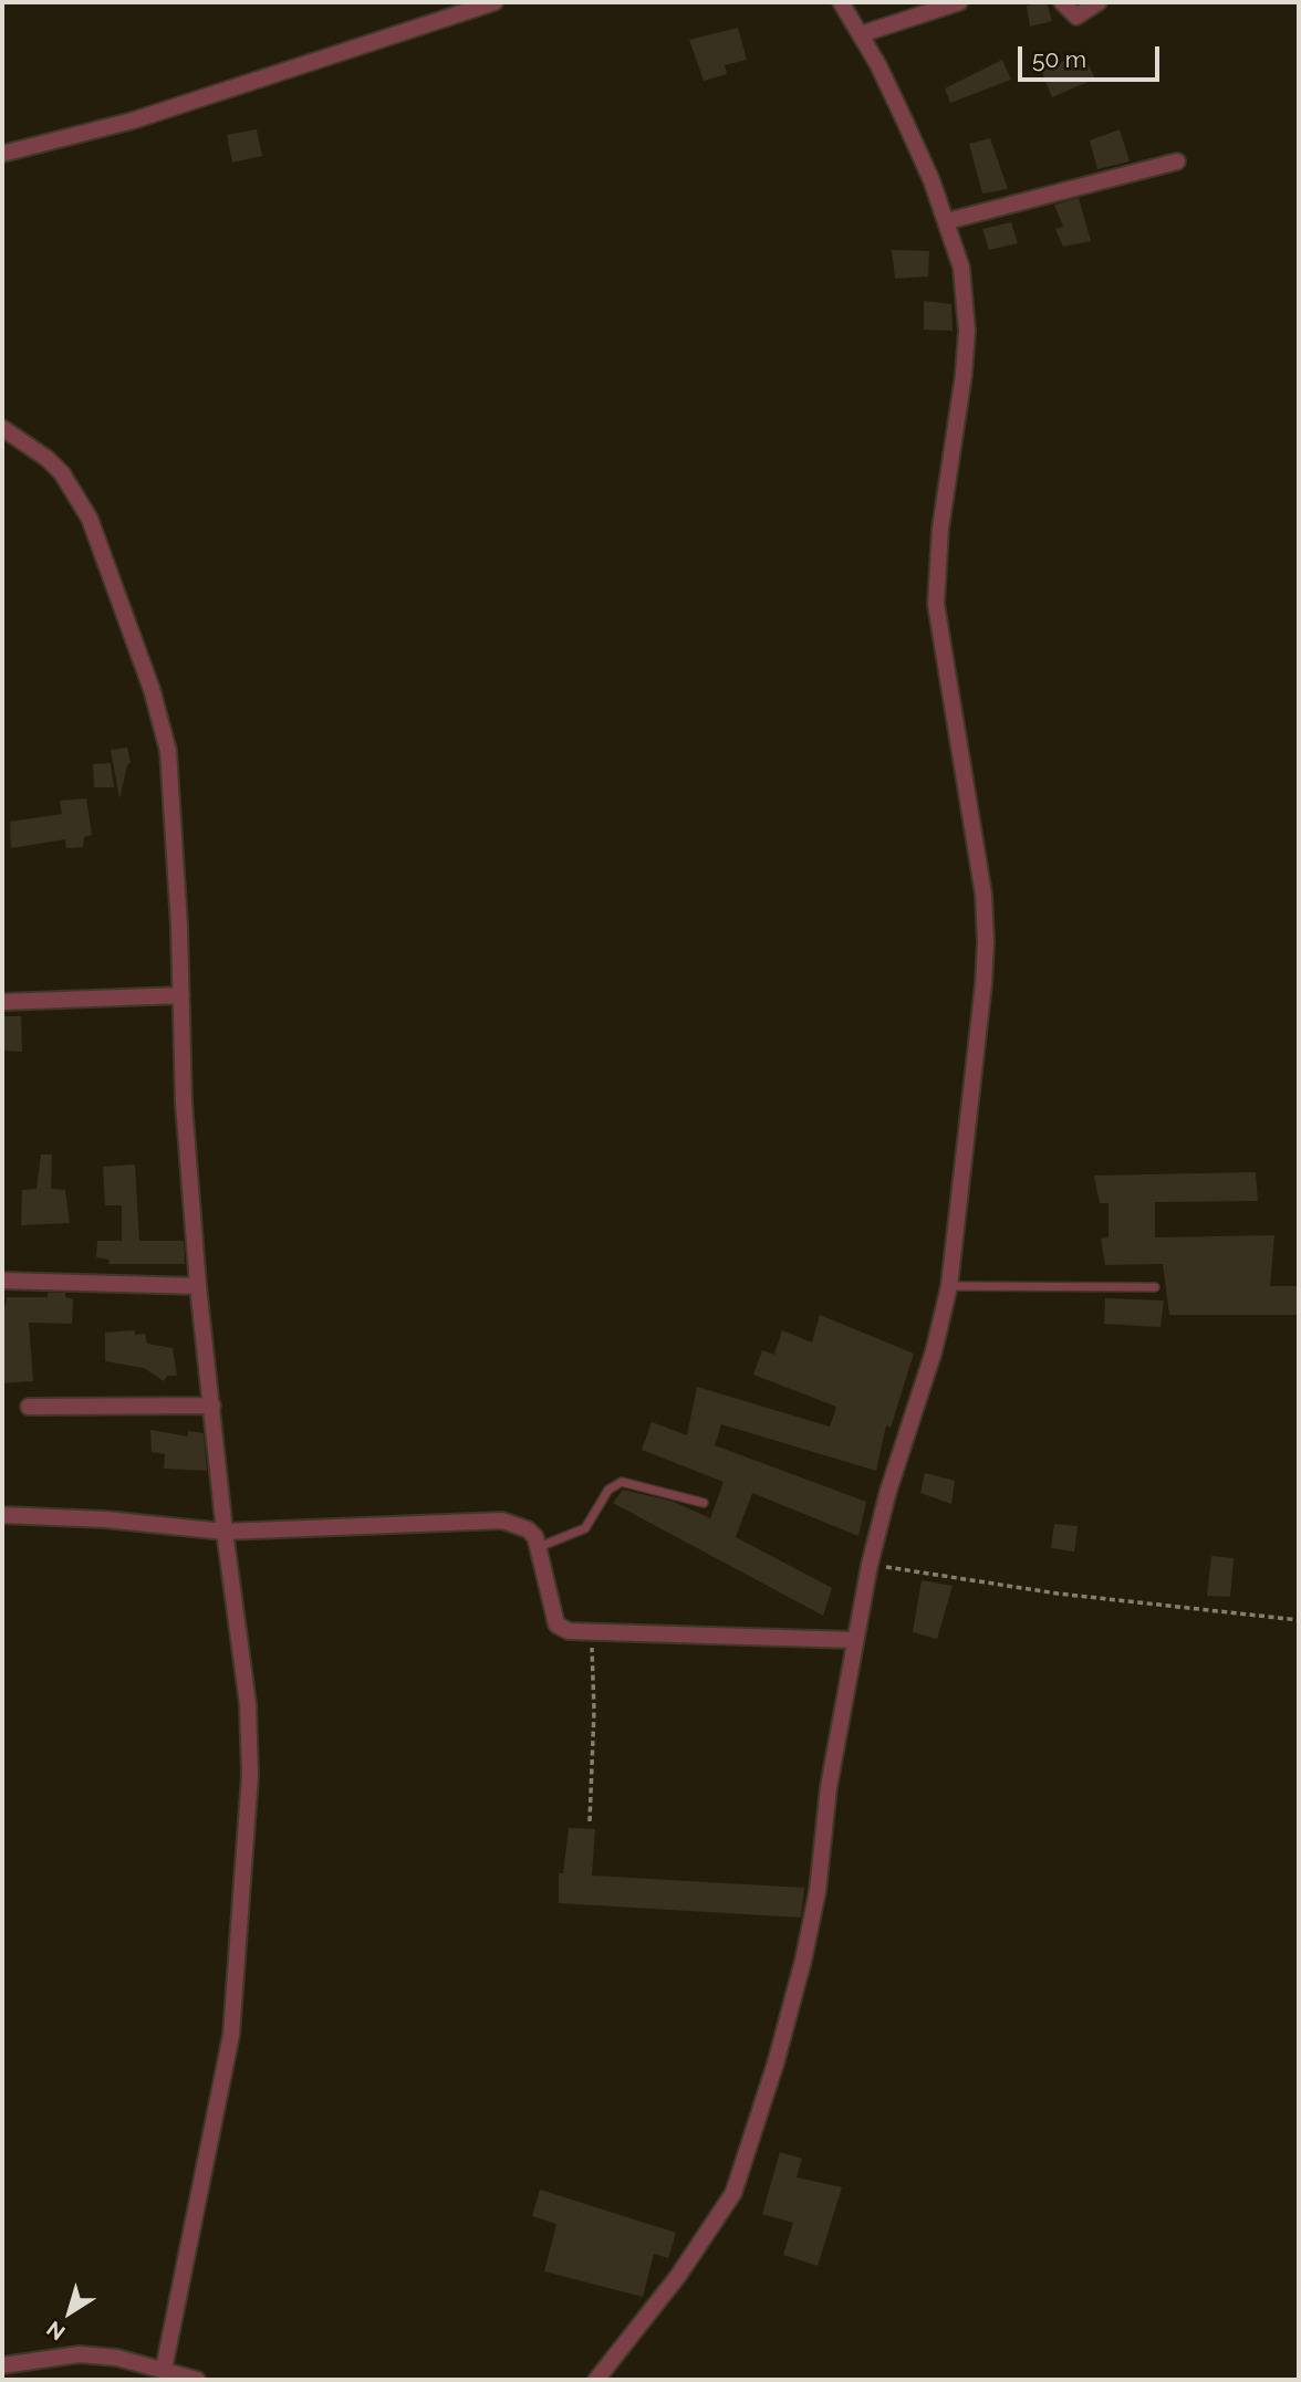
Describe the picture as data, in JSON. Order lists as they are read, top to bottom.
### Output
{
  "scale_bar": "50 m",
  "north": "bottom left"
}
